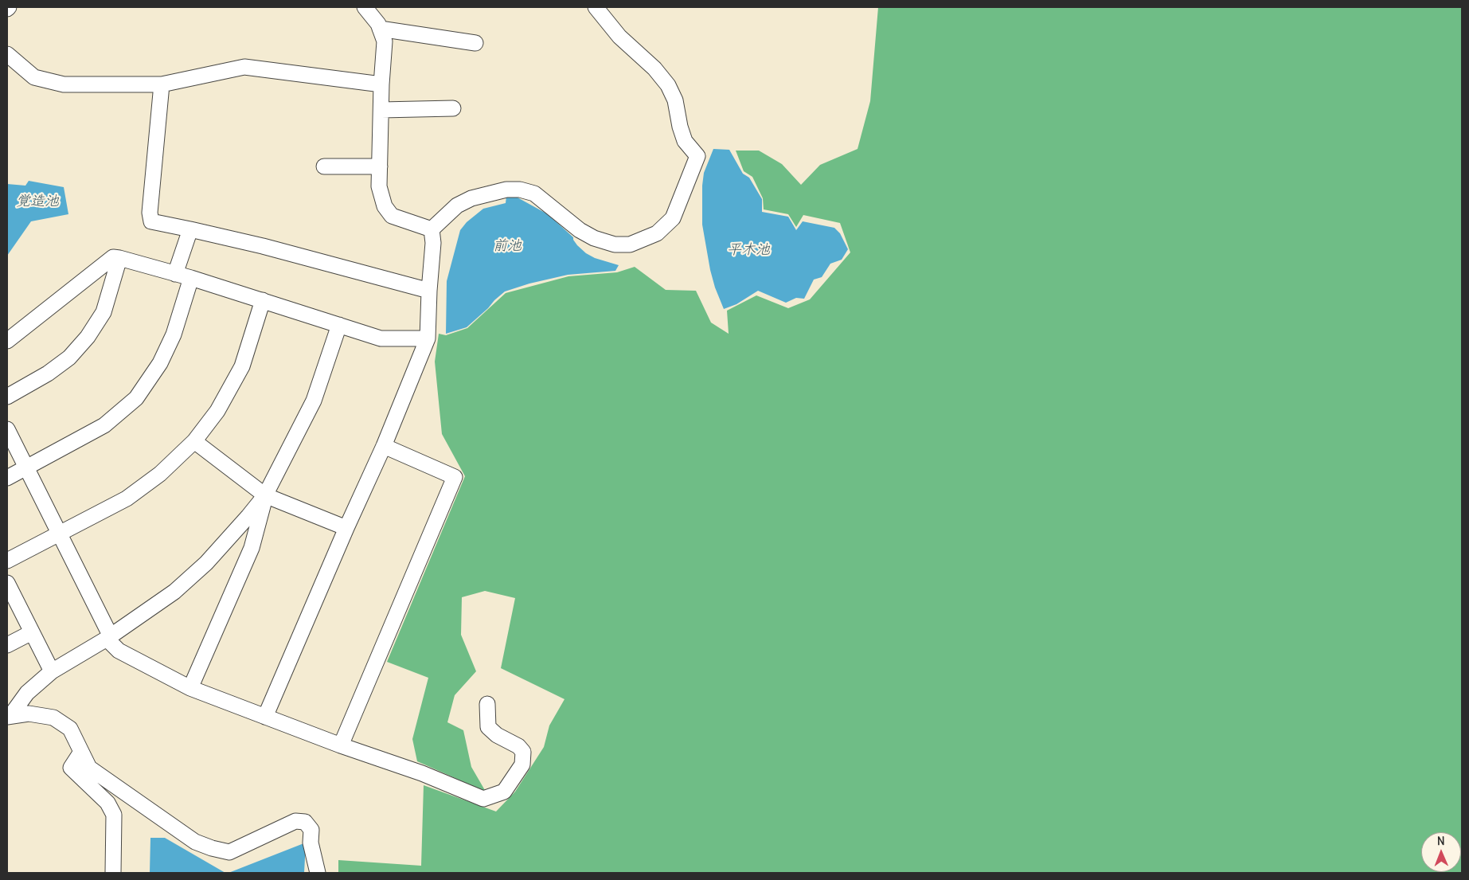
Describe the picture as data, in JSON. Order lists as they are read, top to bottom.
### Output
{
  "water": ["覚造池", "前池", "平木池"],
  "north": "top"
}
